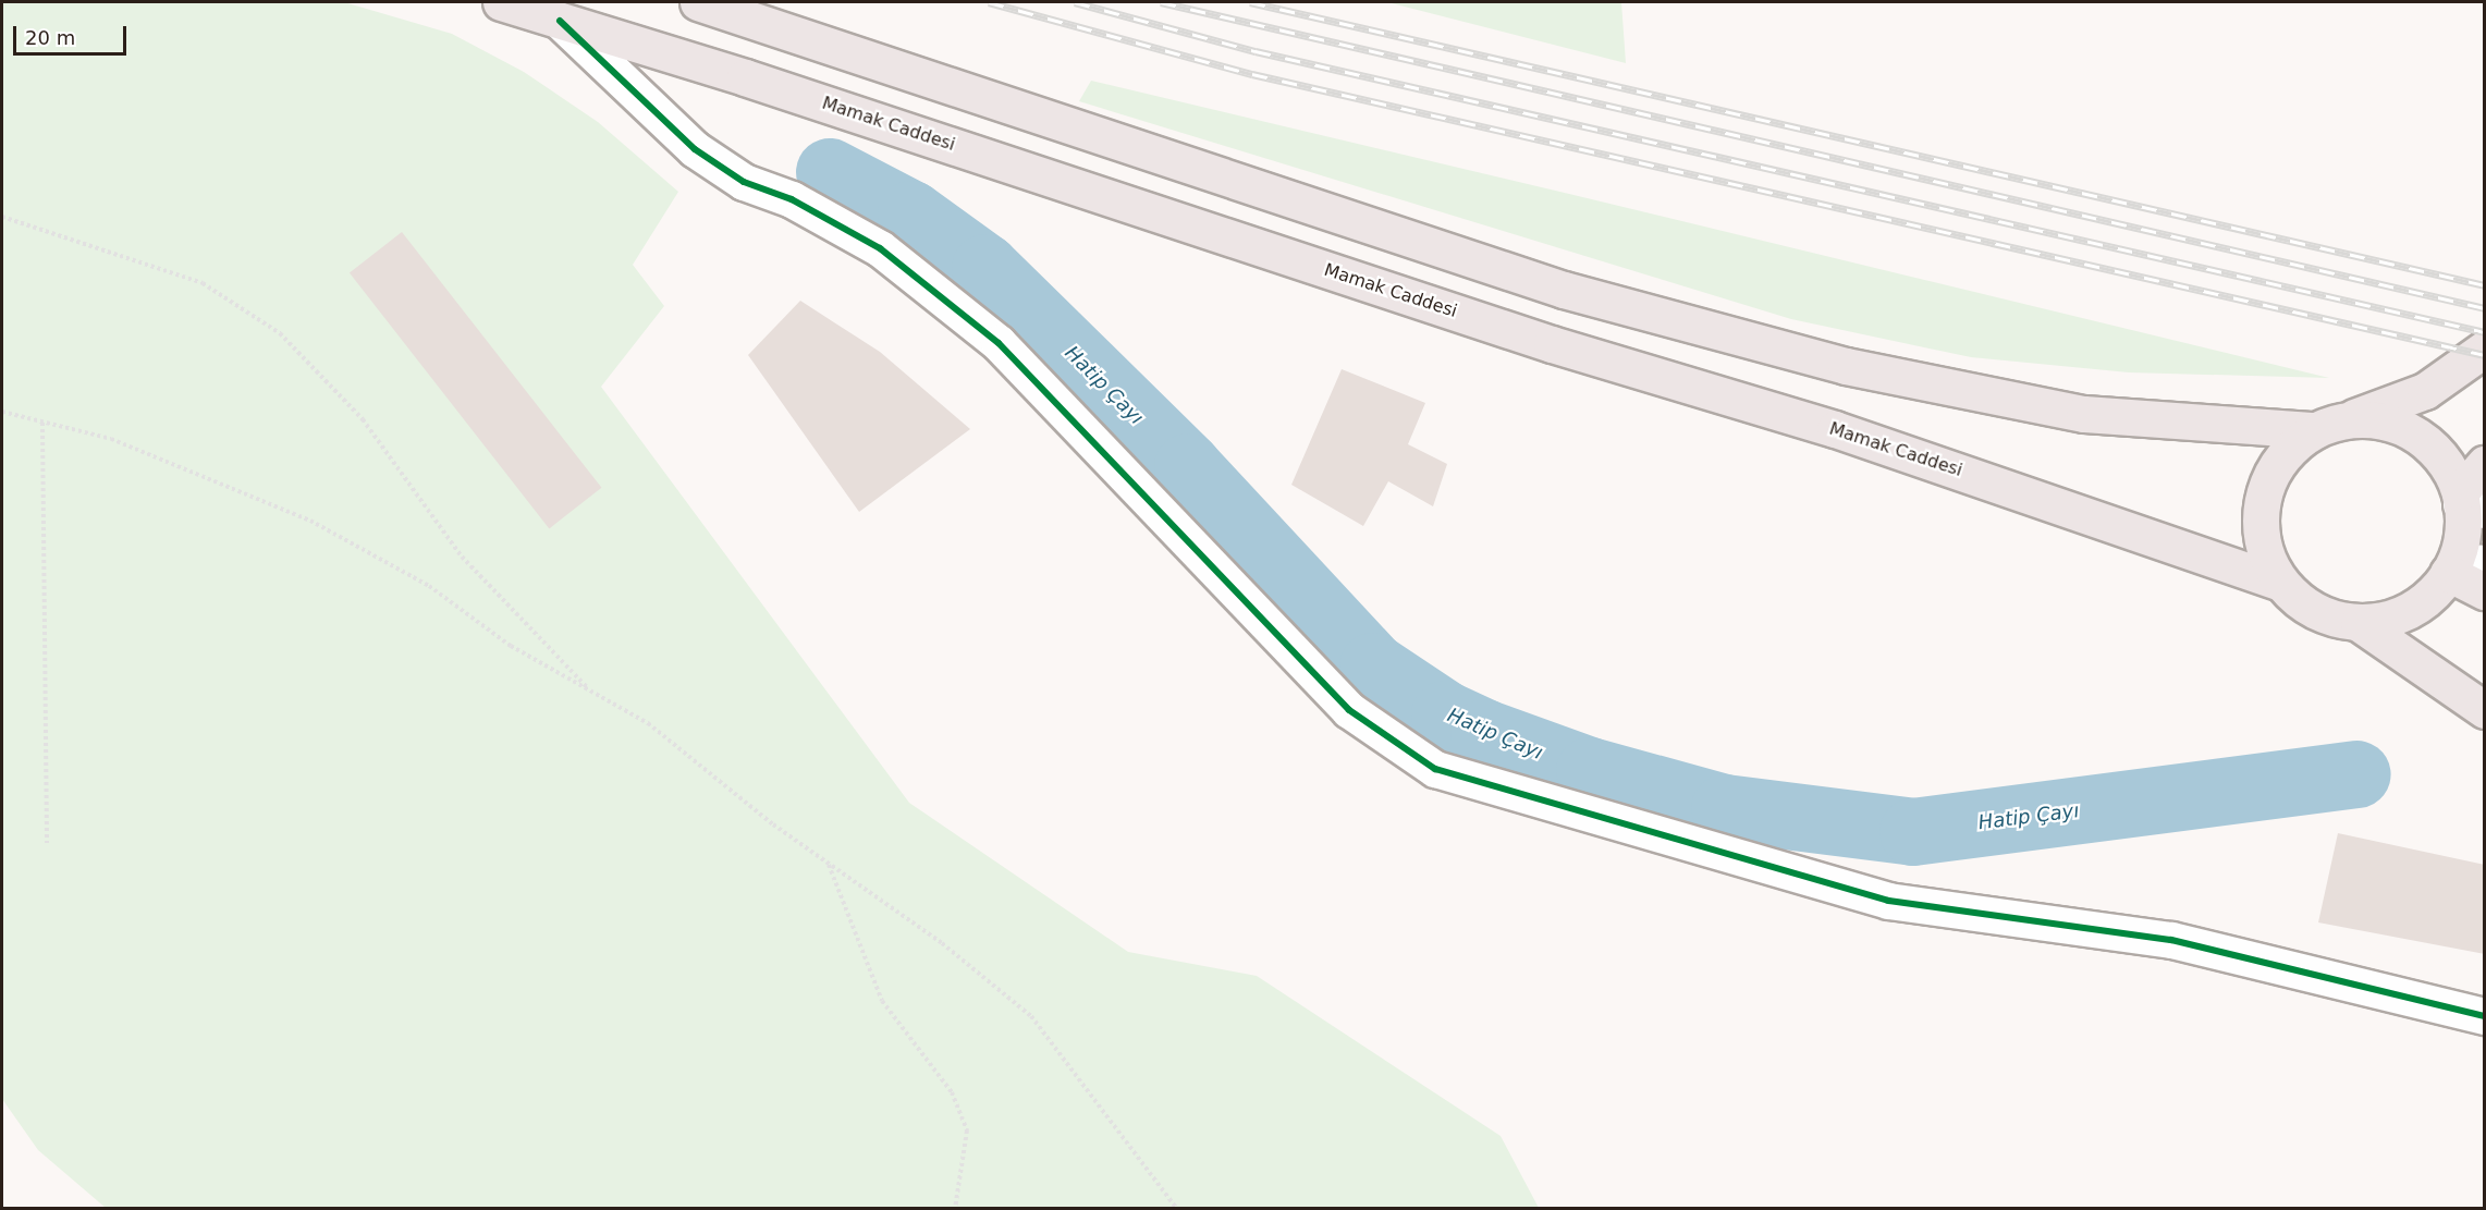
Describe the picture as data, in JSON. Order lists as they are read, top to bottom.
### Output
{
  "streets": {
    "main road": ["Mamak Caddesi"]
  },
  "water": ["Hatip Çayı"],
  "scale_bar": "20 m"
}
